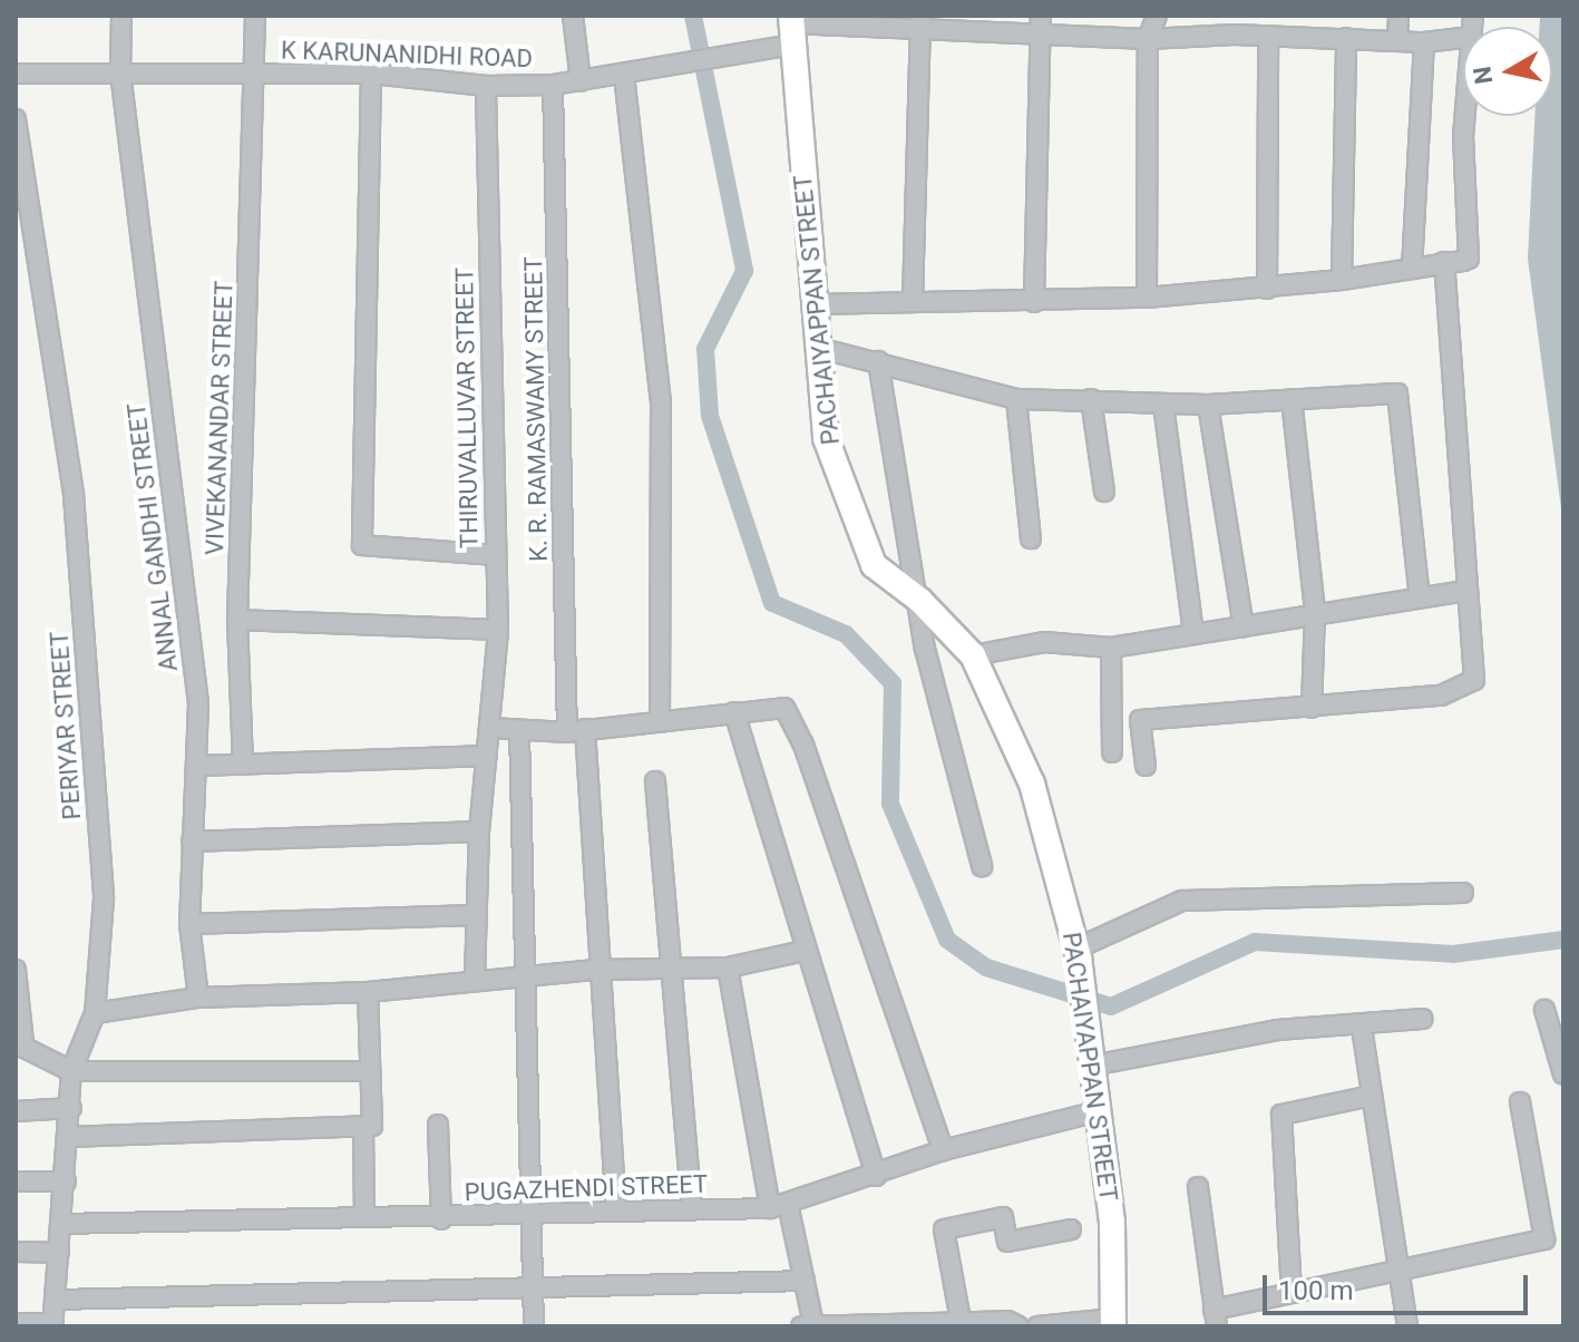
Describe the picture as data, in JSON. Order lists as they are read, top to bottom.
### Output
{
  "streets": {
    "main road": ["PACHAIYAPPAN STREET"],
    "street": [
      "K KARUNANIDHI ROAD",
      "THIRUVALLUVAR STREET",
      "K. R. RAMASWAMY STREET",
      "VIVEKANANDAR STREET",
      "ANNAL GANDHI STREET",
      "PERIYAR STREET",
      "PUGAZHENDI STREET"
    ]
  },
  "crossings": [
    ["K KARUNANIDHI ROAD", "PACHAIYAPPAN STREET"],
    ["K KARUNANIDHI ROAD", "THIRUVALLUVAR STREET"],
    ["K KARUNANIDHI ROAD", "K. R. RAMASWAMY STREET"],
    ["K KARUNANIDHI ROAD", "VIVEKANANDAR STREET"],
    ["K KARUNANIDHI ROAD", "ANNAL GANDHI STREET"],
    ["PACHAIYAPPAN STREET", "PUGAZHENDI STREET"],
    ["K. R. RAMASWAMY STREET", "PUGAZHENDI STREET"],
    ["PERIYAR STREET", "PUGAZHENDI STREET"]
  ],
  "scale_bar": "100 m",
  "north": "left"
}
